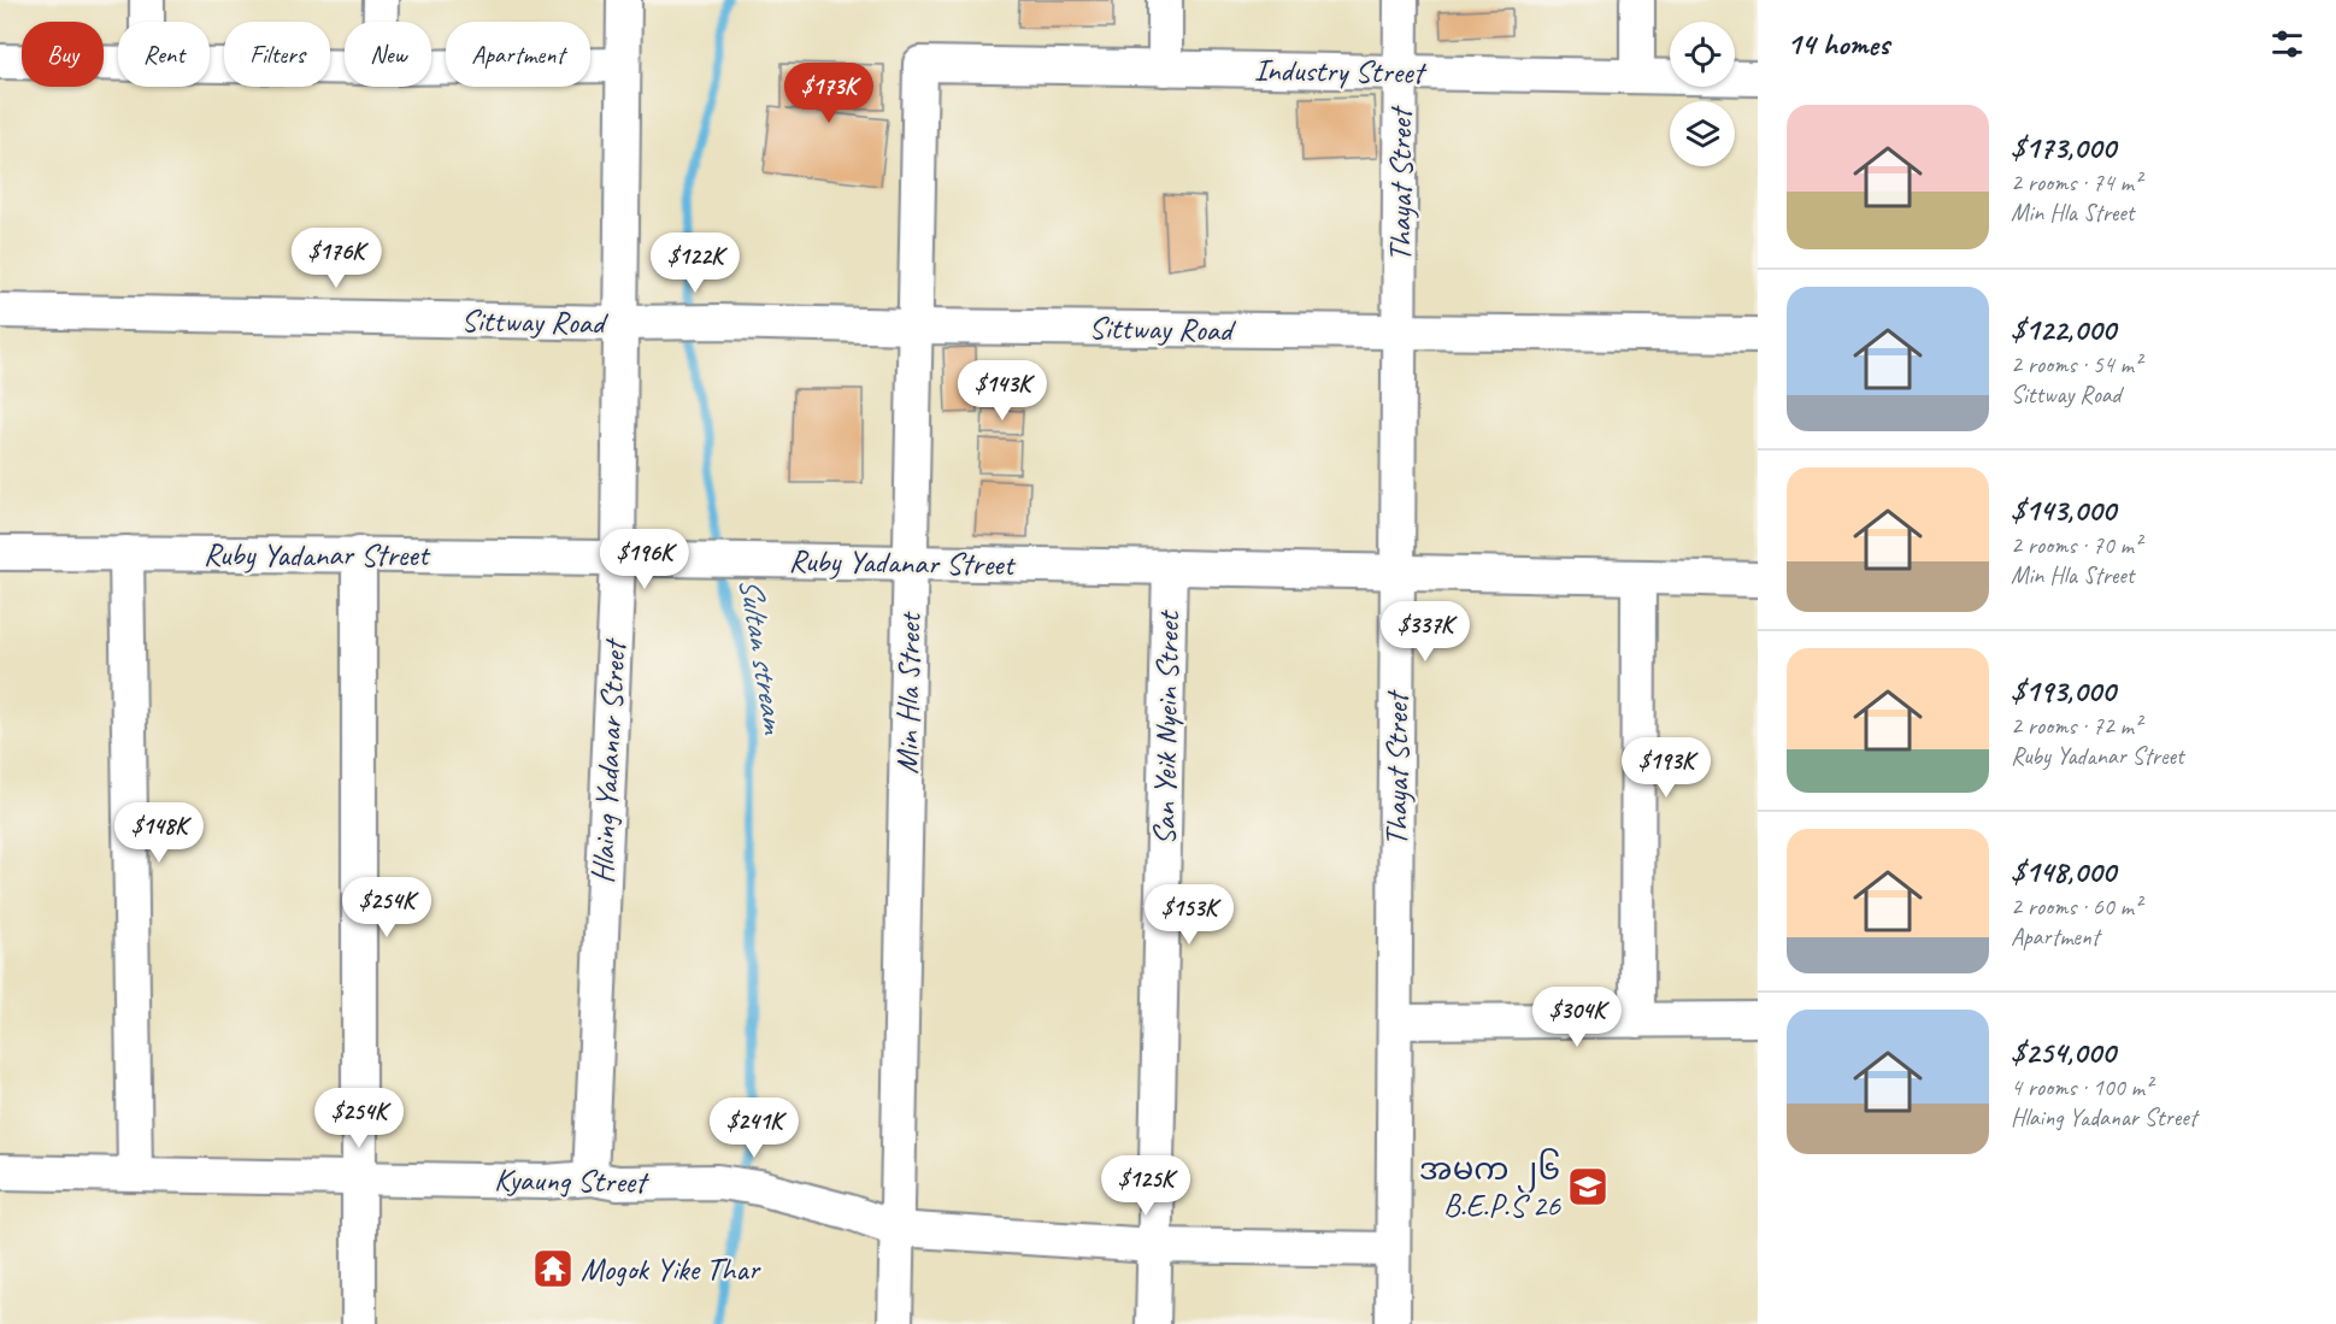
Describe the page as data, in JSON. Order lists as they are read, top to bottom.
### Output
{
  "streets": {
    "street": [
      "Industry Street",
      "Thayat Street",
      "Sittway Road",
      "Ruby Yadanar Street",
      "Min Hla Street",
      "San Yeik Nyein Street",
      "Hlaing Yadanar Street",
      "Kyaung Street"
    ]
  },
  "crossings": [
    ["Industry Street", "Thayat Street"],
    ["Industry Street", "Min Hla Street"],
    ["Thayat Street", "Sittway Road"],
    ["Thayat Street", "Ruby Yadanar Street"],
    ["Thayat Street", "Kyaung Street"],
    ["Sittway Road", "Min Hla Street"],
    ["Sittway Road", "Hlaing Yadanar Street"],
    ["Ruby Yadanar Street", "Min Hla Street"],
    ["Ruby Yadanar Street", "San Yeik Nyein Street"],
    ["Ruby Yadanar Street", "Hlaing Yadanar Street"],
    ["Min Hla Street", "Kyaung Street"],
    ["San Yeik Nyein Street", "Kyaung Street"],
    ["Hlaing Yadanar Street", "Kyaung Street"]
  ],
  "water": ["Sultan stream"],
  "places": {
    "school or university": ["အမက ၂၆ B.E.P.S 26"],
    "temple": ["Mogok Yike Thar"]
  },
  "page": {
    "heading": "14 homes",
    "chip": [
      "Buy",
      "Rent",
      "Filters",
      "New",
      "Apartment"
    ],
    "price": [
      "$173K",
      "$176K",
      "$122K",
      "$143K",
      "$196K",
      "$337K",
      "$193K",
      "$148K",
      "$254K",
      "$153K",
      "$304K",
      "$254K",
      "$241K",
      "$125K"
    ],
    "list": [
      {
        "name": "$173,000",
        "note": "2 rooms · 74 m² · Min Hla Street"
      },
      {
        "name": "$122,000",
        "note": "2 rooms · 54 m² · Sittway Road"
      },
      {
        "name": "$143,000",
        "note": "2 rooms · 70 m² · Min Hla Street"
      },
      {
        "name": "$193,000",
        "note": "2 rooms · 72 m² · Ruby Yadanar Street"
      },
      {
        "name": "$148,000",
        "note": "2 rooms · 60 m² · Apartment"
      },
      {
        "name": "$254,000",
        "note": "4 rooms · 100 m² · Hlaing Yadanar Street"
      }
    ]
  }
}
